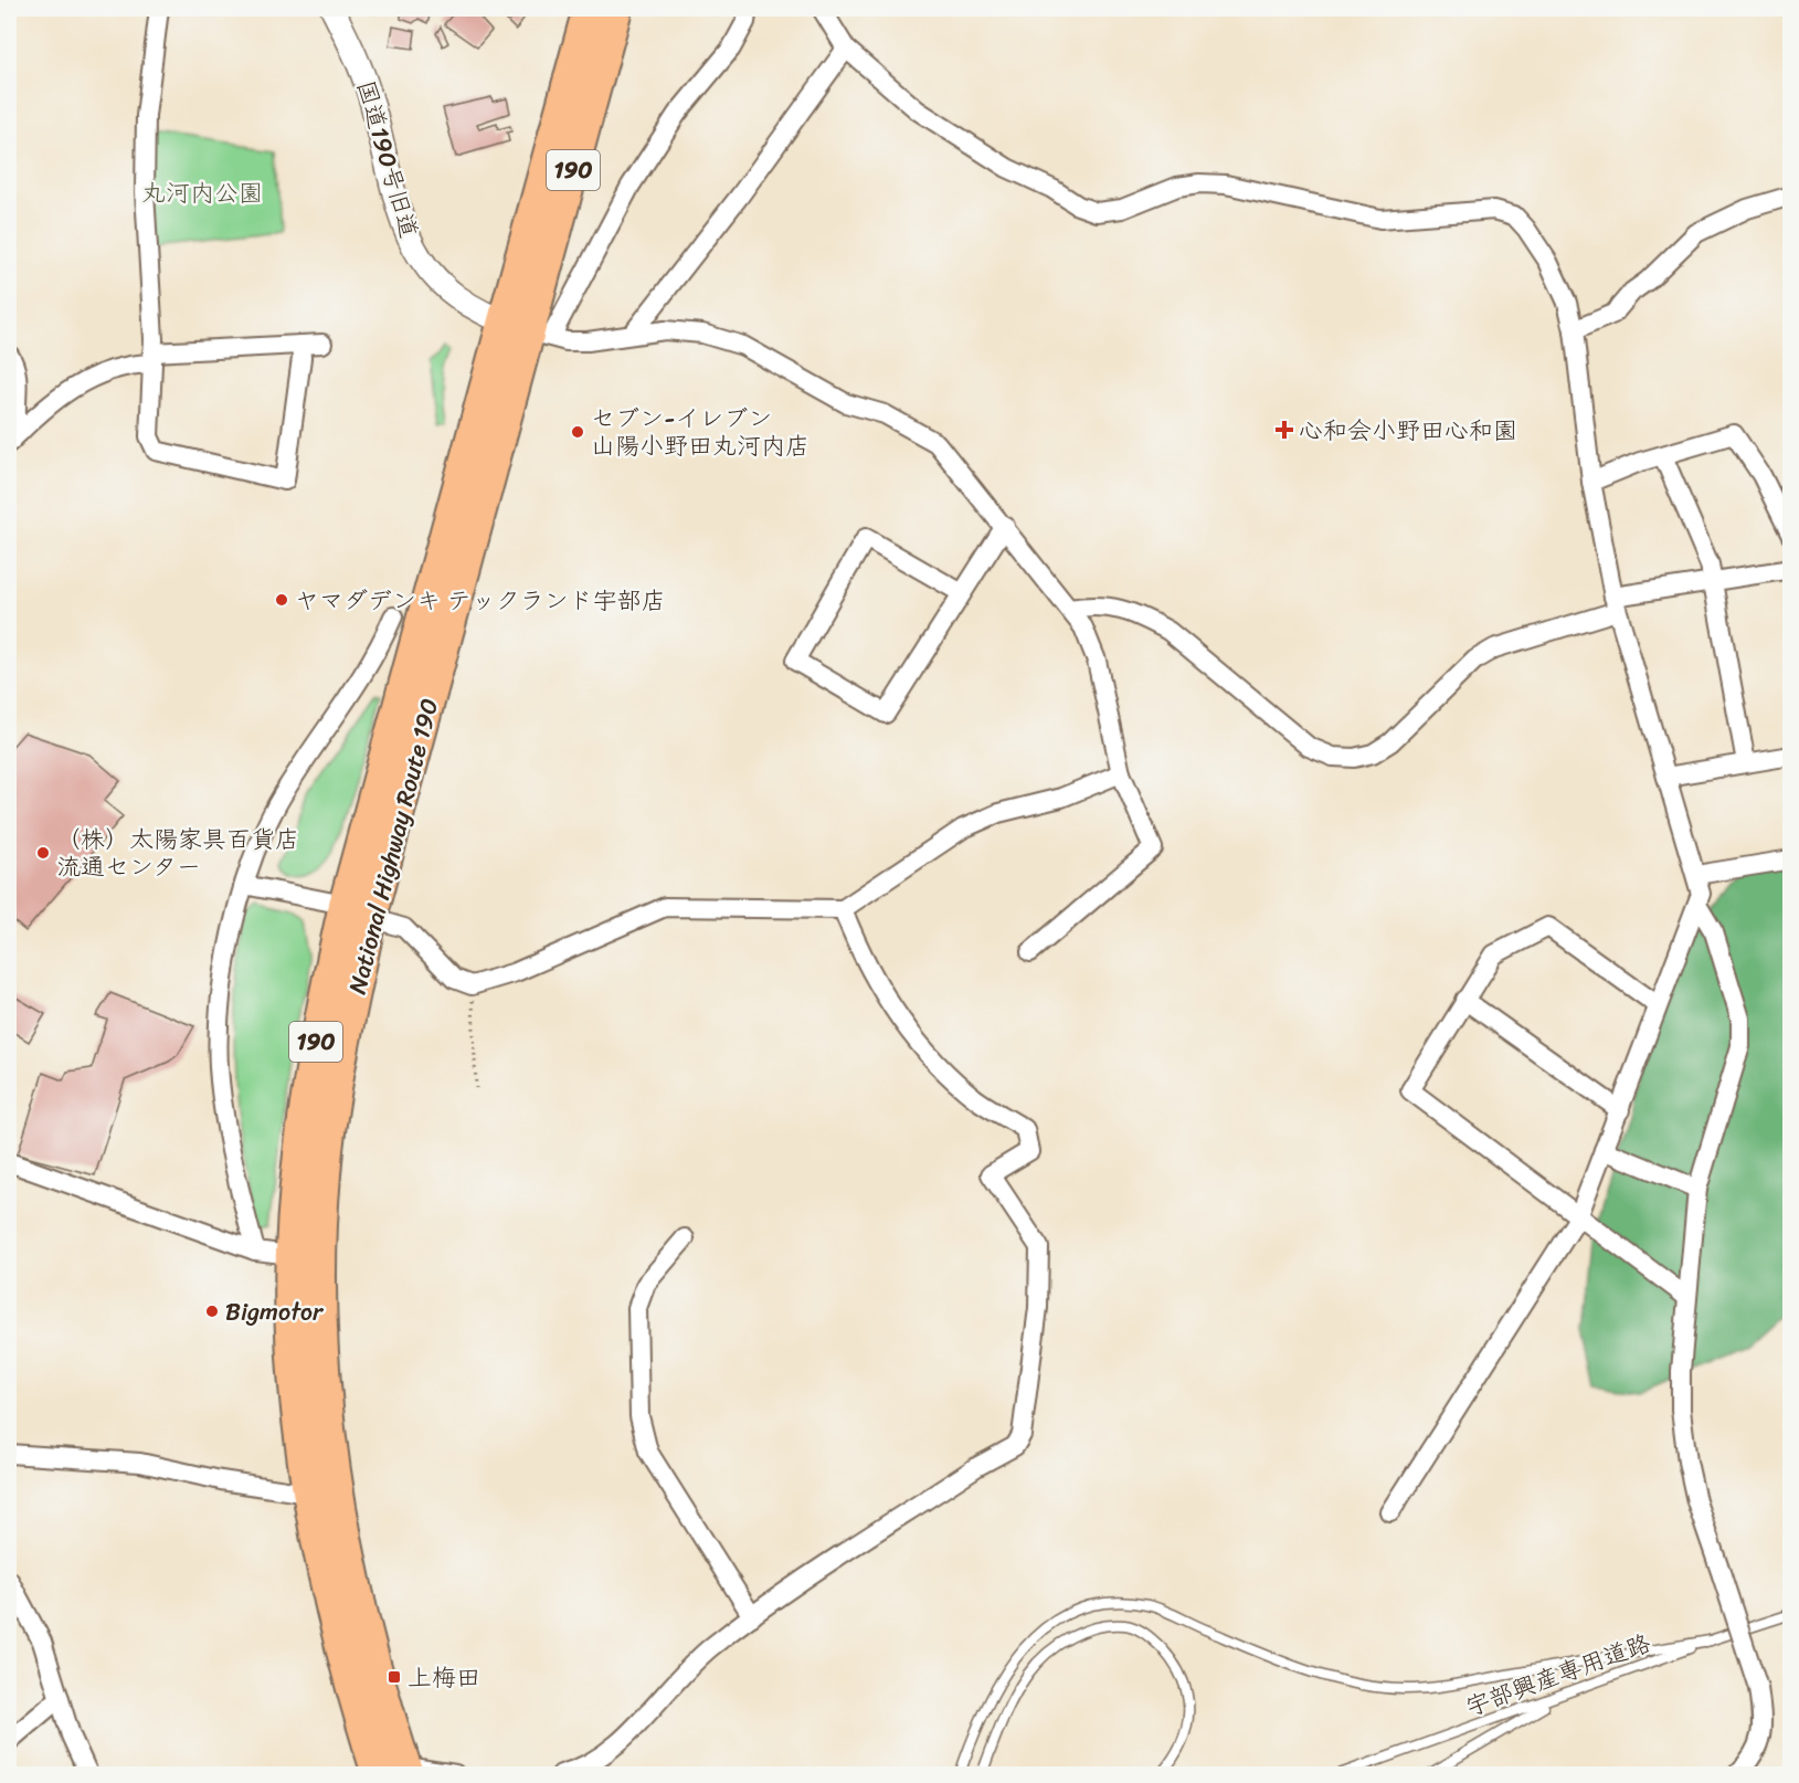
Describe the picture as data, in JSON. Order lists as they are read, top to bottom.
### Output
{
  "streets": {
    "highway": ["190", "National Highway Route 190"],
    "street": ["国道190号旧道"],
    "lane": ["宇部興産専用道路"]
  },
  "crossings": [
    ["国道190号旧道", "National Highway Route 190"]
  ],
  "parks": ["丸河内公園"],
  "places": {
    "health": ["心和会小野田心和園"],
    "other": [
      "セブン-イレブン 山陽小野田丸河内店",
      "ヤマダデンキ テックランド宇部店",
      "（株）太陽家具百貨店 流通センター",
      "Bigmotor"
    ],
    "transit": ["上梅田"]
  }
}
